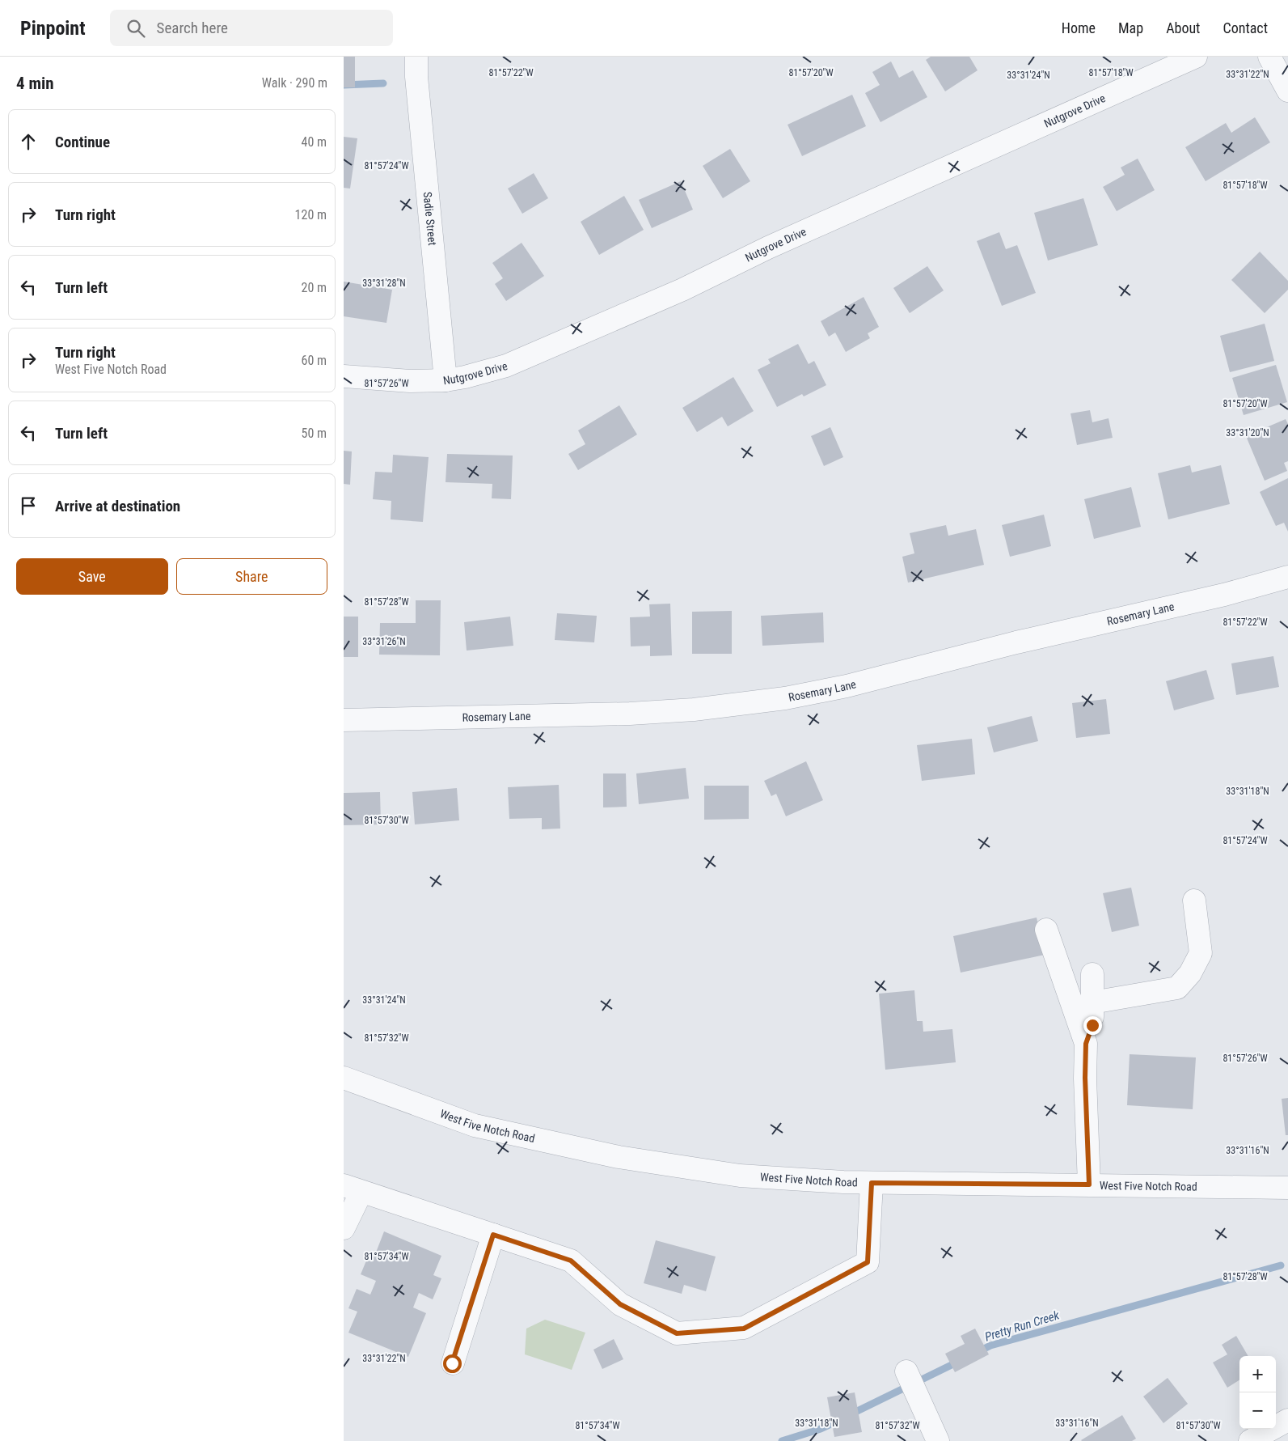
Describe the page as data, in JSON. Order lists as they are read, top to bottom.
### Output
{
  "streets": {
    "street": [
      "Nutgrove Drive",
      "Sadie Street",
      "Rosemary Lane",
      "West Five Notch Road"
    ]
  },
  "crossings": [
    ["Nutgrove Drive", "Sadie Street"]
  ],
  "water": ["Pretty Run Creek"],
  "page": {
    "header": "Pinpoint",
    "search": "Search here",
    "nav": [
      "Home",
      "Map",
      "About",
      "Contact"
    ],
    "heading": ["4 min", "Walk · 290 m"],
    "list": [
      ["Continue", "40 m"],
      ["Turn right", "120 m"],
      ["Turn left", "20 m"],
      ["Turn right", "West Five Notch Road", "60 m"],
      ["Turn left", "50 m"],
      "Arrive at destination"
    ],
    "buttons": ["Save", "Share"],
    "map_buttons": ["+", "−"]
  },
  "coordinates": [
    "81°57'22\"W",
    "81°57'20\"W",
    "81°57'18\"W",
    "33°31'22\"N",
    "33°31'24\"N",
    "81°57'24\"W",
    "33°31'28\"N",
    "81°57'26\"W",
    "33°31'20\"N",
    "81°57'28\"W",
    "33°31'26\"N",
    "33°31'18\"N",
    "81°57'30\"W",
    "81°57'32\"W",
    "33°31'16\"N",
    "81°57'34\"W"
  ]
}
